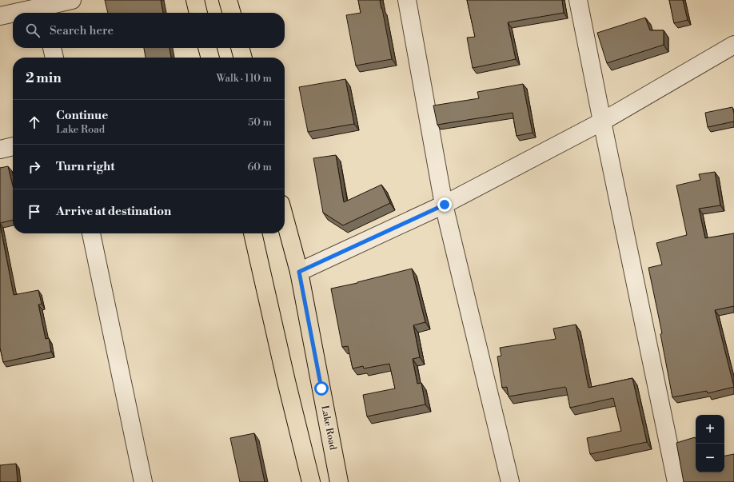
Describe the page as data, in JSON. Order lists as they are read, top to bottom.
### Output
{
  "streets": {
    "main road": ["Lake Road"]
  },
  "page": {
    "search": "Search here",
    "heading": ["2 min", "Walk · 110 m"],
    "list": [
      ["Continue", "Lake Road", "50 m"],
      ["Turn right", "60 m"],
      "Arrive at destination"
    ],
    "map_buttons": ["+", "−"]
  }
}
